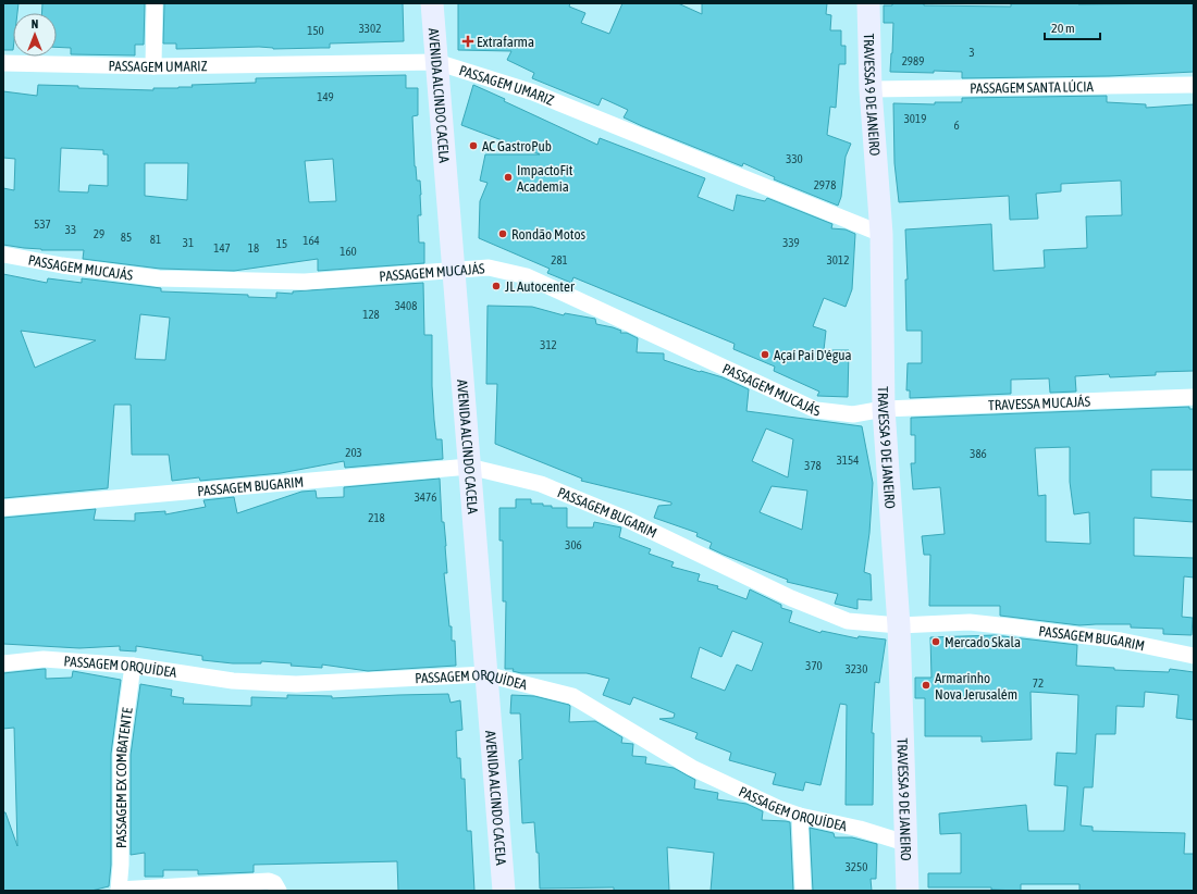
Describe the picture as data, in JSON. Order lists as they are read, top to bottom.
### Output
{
  "streets": {
    "main road": ["TRAVESSA 9 DE JANEIRO", "AVENIDA ALCINDO CACELA"],
    "street": [
      "PASSAGEM UMARIZ",
      "PASSAGEM SANTA LÚCIA",
      "PASSAGEM MUCAJÁS",
      "TRAVESSA MUCAJÁS",
      "PASSAGEM BUGARIM",
      "PASSAGEM ORQUÍDEA",
      "PASSAGEM EX COMBATENTE"
    ]
  },
  "crossings": [
    ["PASSAGEM UMARIZ", "TRAVESSA 9 DE JANEIRO"],
    ["PASSAGEM UMARIZ", "AVENIDA ALCINDO CACELA"],
    ["PASSAGEM SANTA LÚCIA", "TRAVESSA 9 DE JANEIRO"],
    ["TRAVESSA 9 DE JANEIRO", "PASSAGEM MUCAJÁS"],
    ["TRAVESSA 9 DE JANEIRO", "TRAVESSA MUCAJÁS"],
    ["TRAVESSA 9 DE JANEIRO", "PASSAGEM BUGARIM"],
    ["TRAVESSA 9 DE JANEIRO", "PASSAGEM ORQUÍDEA"],
    ["AVENIDA ALCINDO CACELA", "PASSAGEM MUCAJÁS"],
    ["AVENIDA ALCINDO CACELA", "PASSAGEM BUGARIM"],
    ["AVENIDA ALCINDO CACELA", "PASSAGEM ORQUÍDEA"],
    ["PASSAGEM MUCAJÁS", "TRAVESSA MUCAJÁS"],
    ["PASSAGEM ORQUÍDEA", "PASSAGEM EX COMBATENTE"]
  ],
  "places": {
    "health": ["Extrafarma"],
    "other": [
      "AC GastroPub",
      "ImpactoFit Academia",
      "Rondão Motos",
      "JL Autocenter",
      "Açaí Pai D'égua",
      "Mercado Skala",
      "Armarinho Nova Jerusalém"
    ]
  },
  "house_numbers": [
    "3302",
    "150",
    "3",
    "2989",
    "149",
    "3019",
    "6",
    "330",
    "2978",
    "537",
    "33",
    "29",
    "85",
    "81",
    "164",
    "31",
    "339",
    "15",
    "147",
    "18",
    "160",
    "281",
    "3012",
    "3408",
    "128",
    "312",
    "203",
    "386",
    "3154",
    "378",
    "3476",
    "218",
    "306",
    "370",
    "3230",
    "72",
    "3250"
  ],
  "scale_bar": "20 m",
  "north": "top"
}
